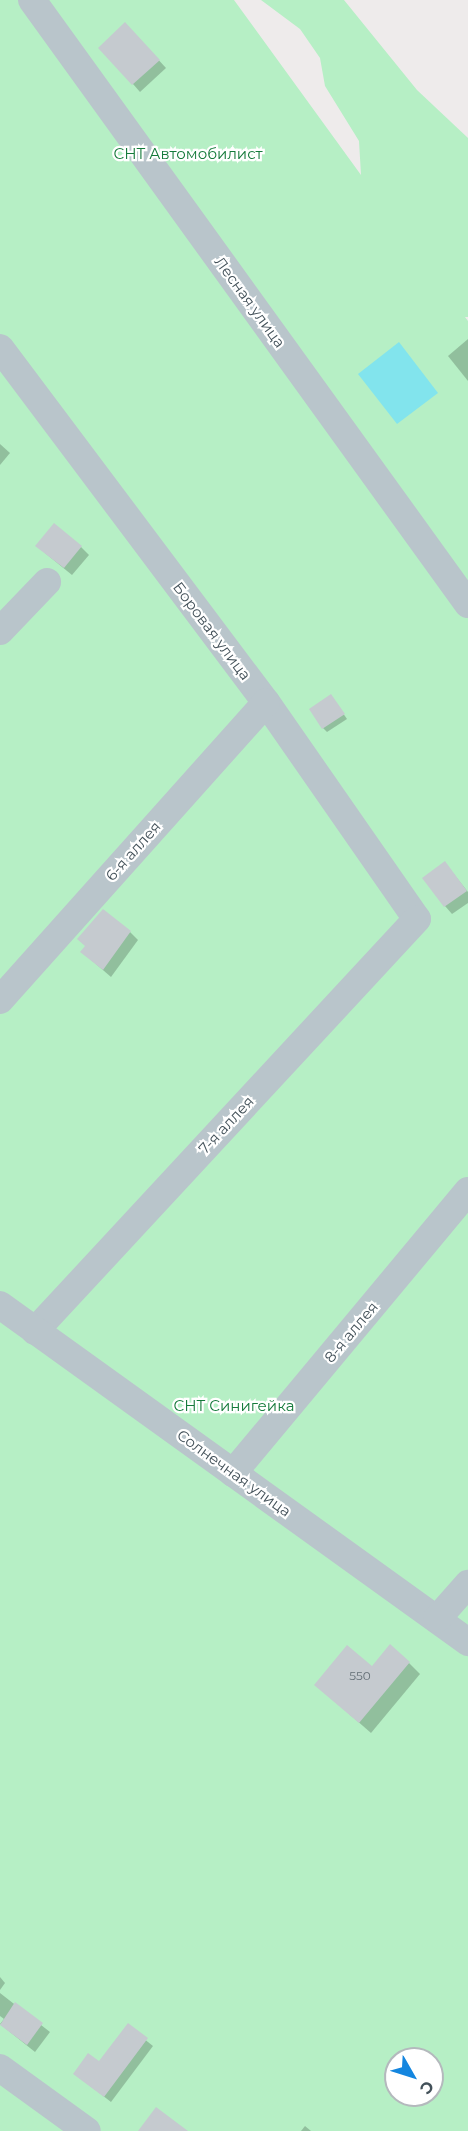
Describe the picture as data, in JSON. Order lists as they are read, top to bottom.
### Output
{
  "streets": {
    "street": [
      "Лесная улица",
      "Боровая улица",
      "6-я аллея",
      "7-я аллея",
      "8-я аллея",
      "Солнечная улица"
    ]
  },
  "crossings": [
    ["Боровая улица", "6-я аллея"],
    ["Боровая улица", "7-я аллея"],
    ["7-я аллея", "Солнечная улица"],
    ["8-я аллея", "Солнечная улица"]
  ],
  "parks": ["СНТ Автомобилист", "СНТ Синигейка"],
  "house_numbers": ["550"],
  "north": "bottom right"
}
